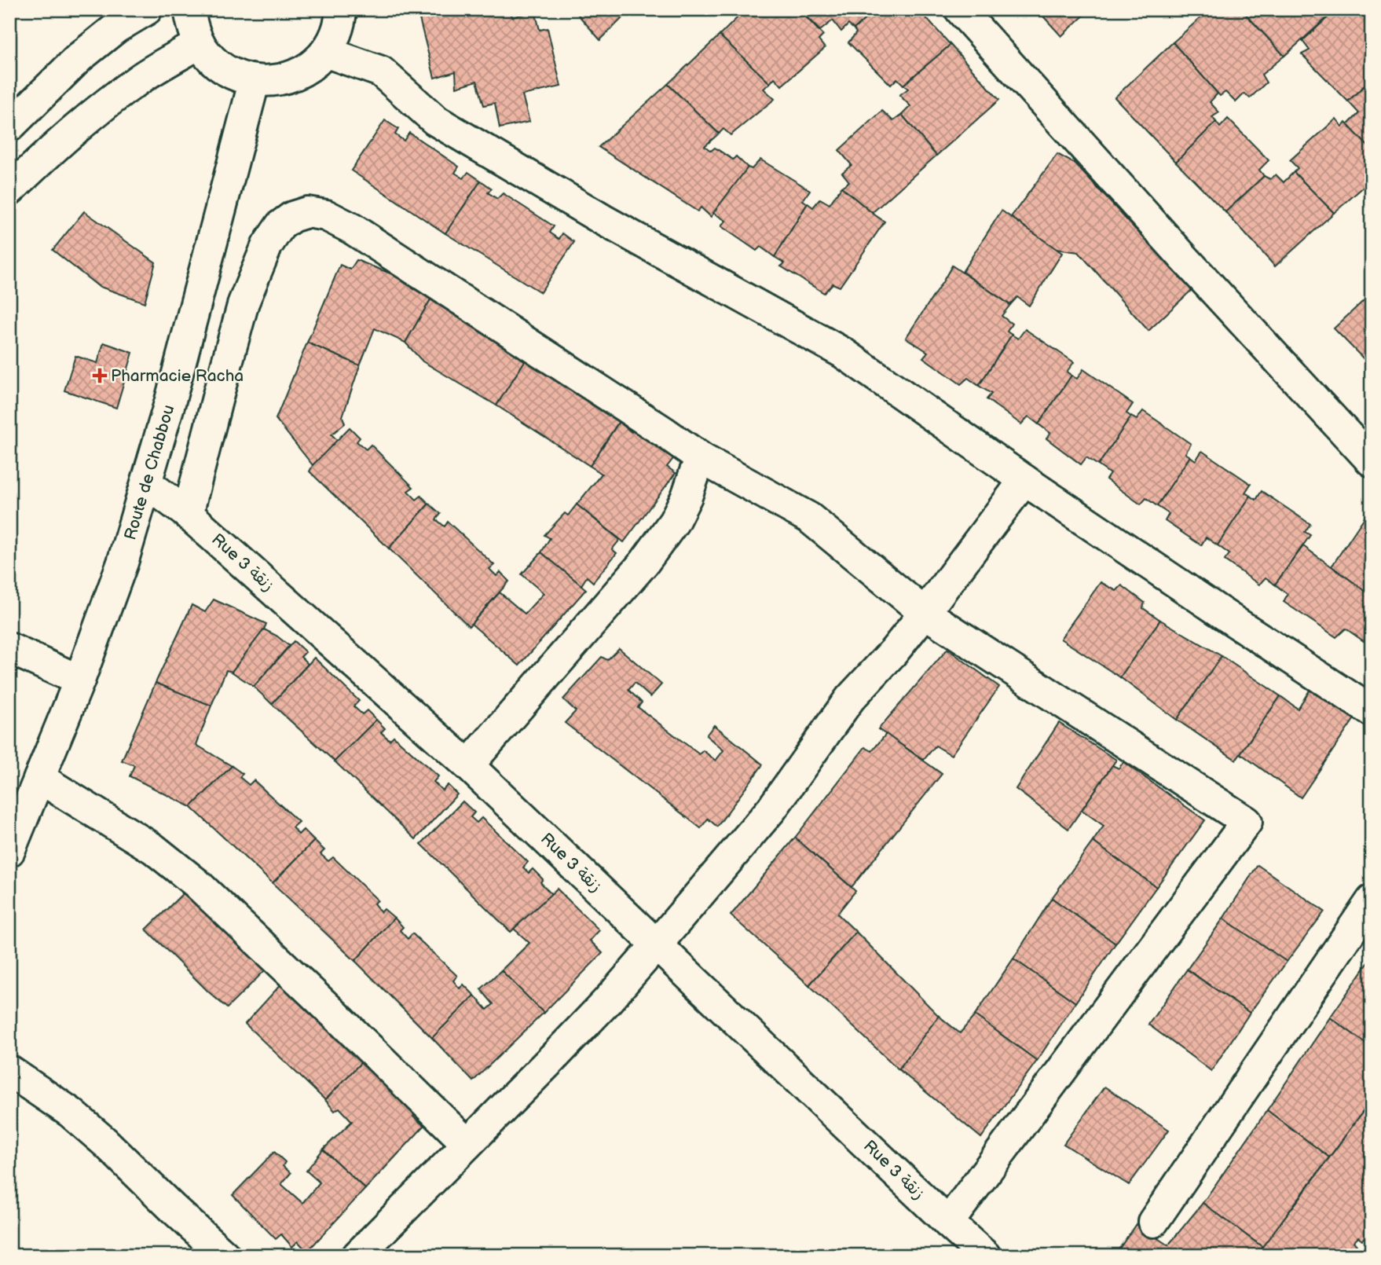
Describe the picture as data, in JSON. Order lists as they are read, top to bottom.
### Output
{
  "streets": {
    "street": ["Route de Chabbou", "Rue 3 زنقة"]
  },
  "crossings": [
    ["Route de Chabbou", "Rue 3 زنقة"]
  ],
  "places": {
    "health": ["Pharmacie Racha"]
  }
}
